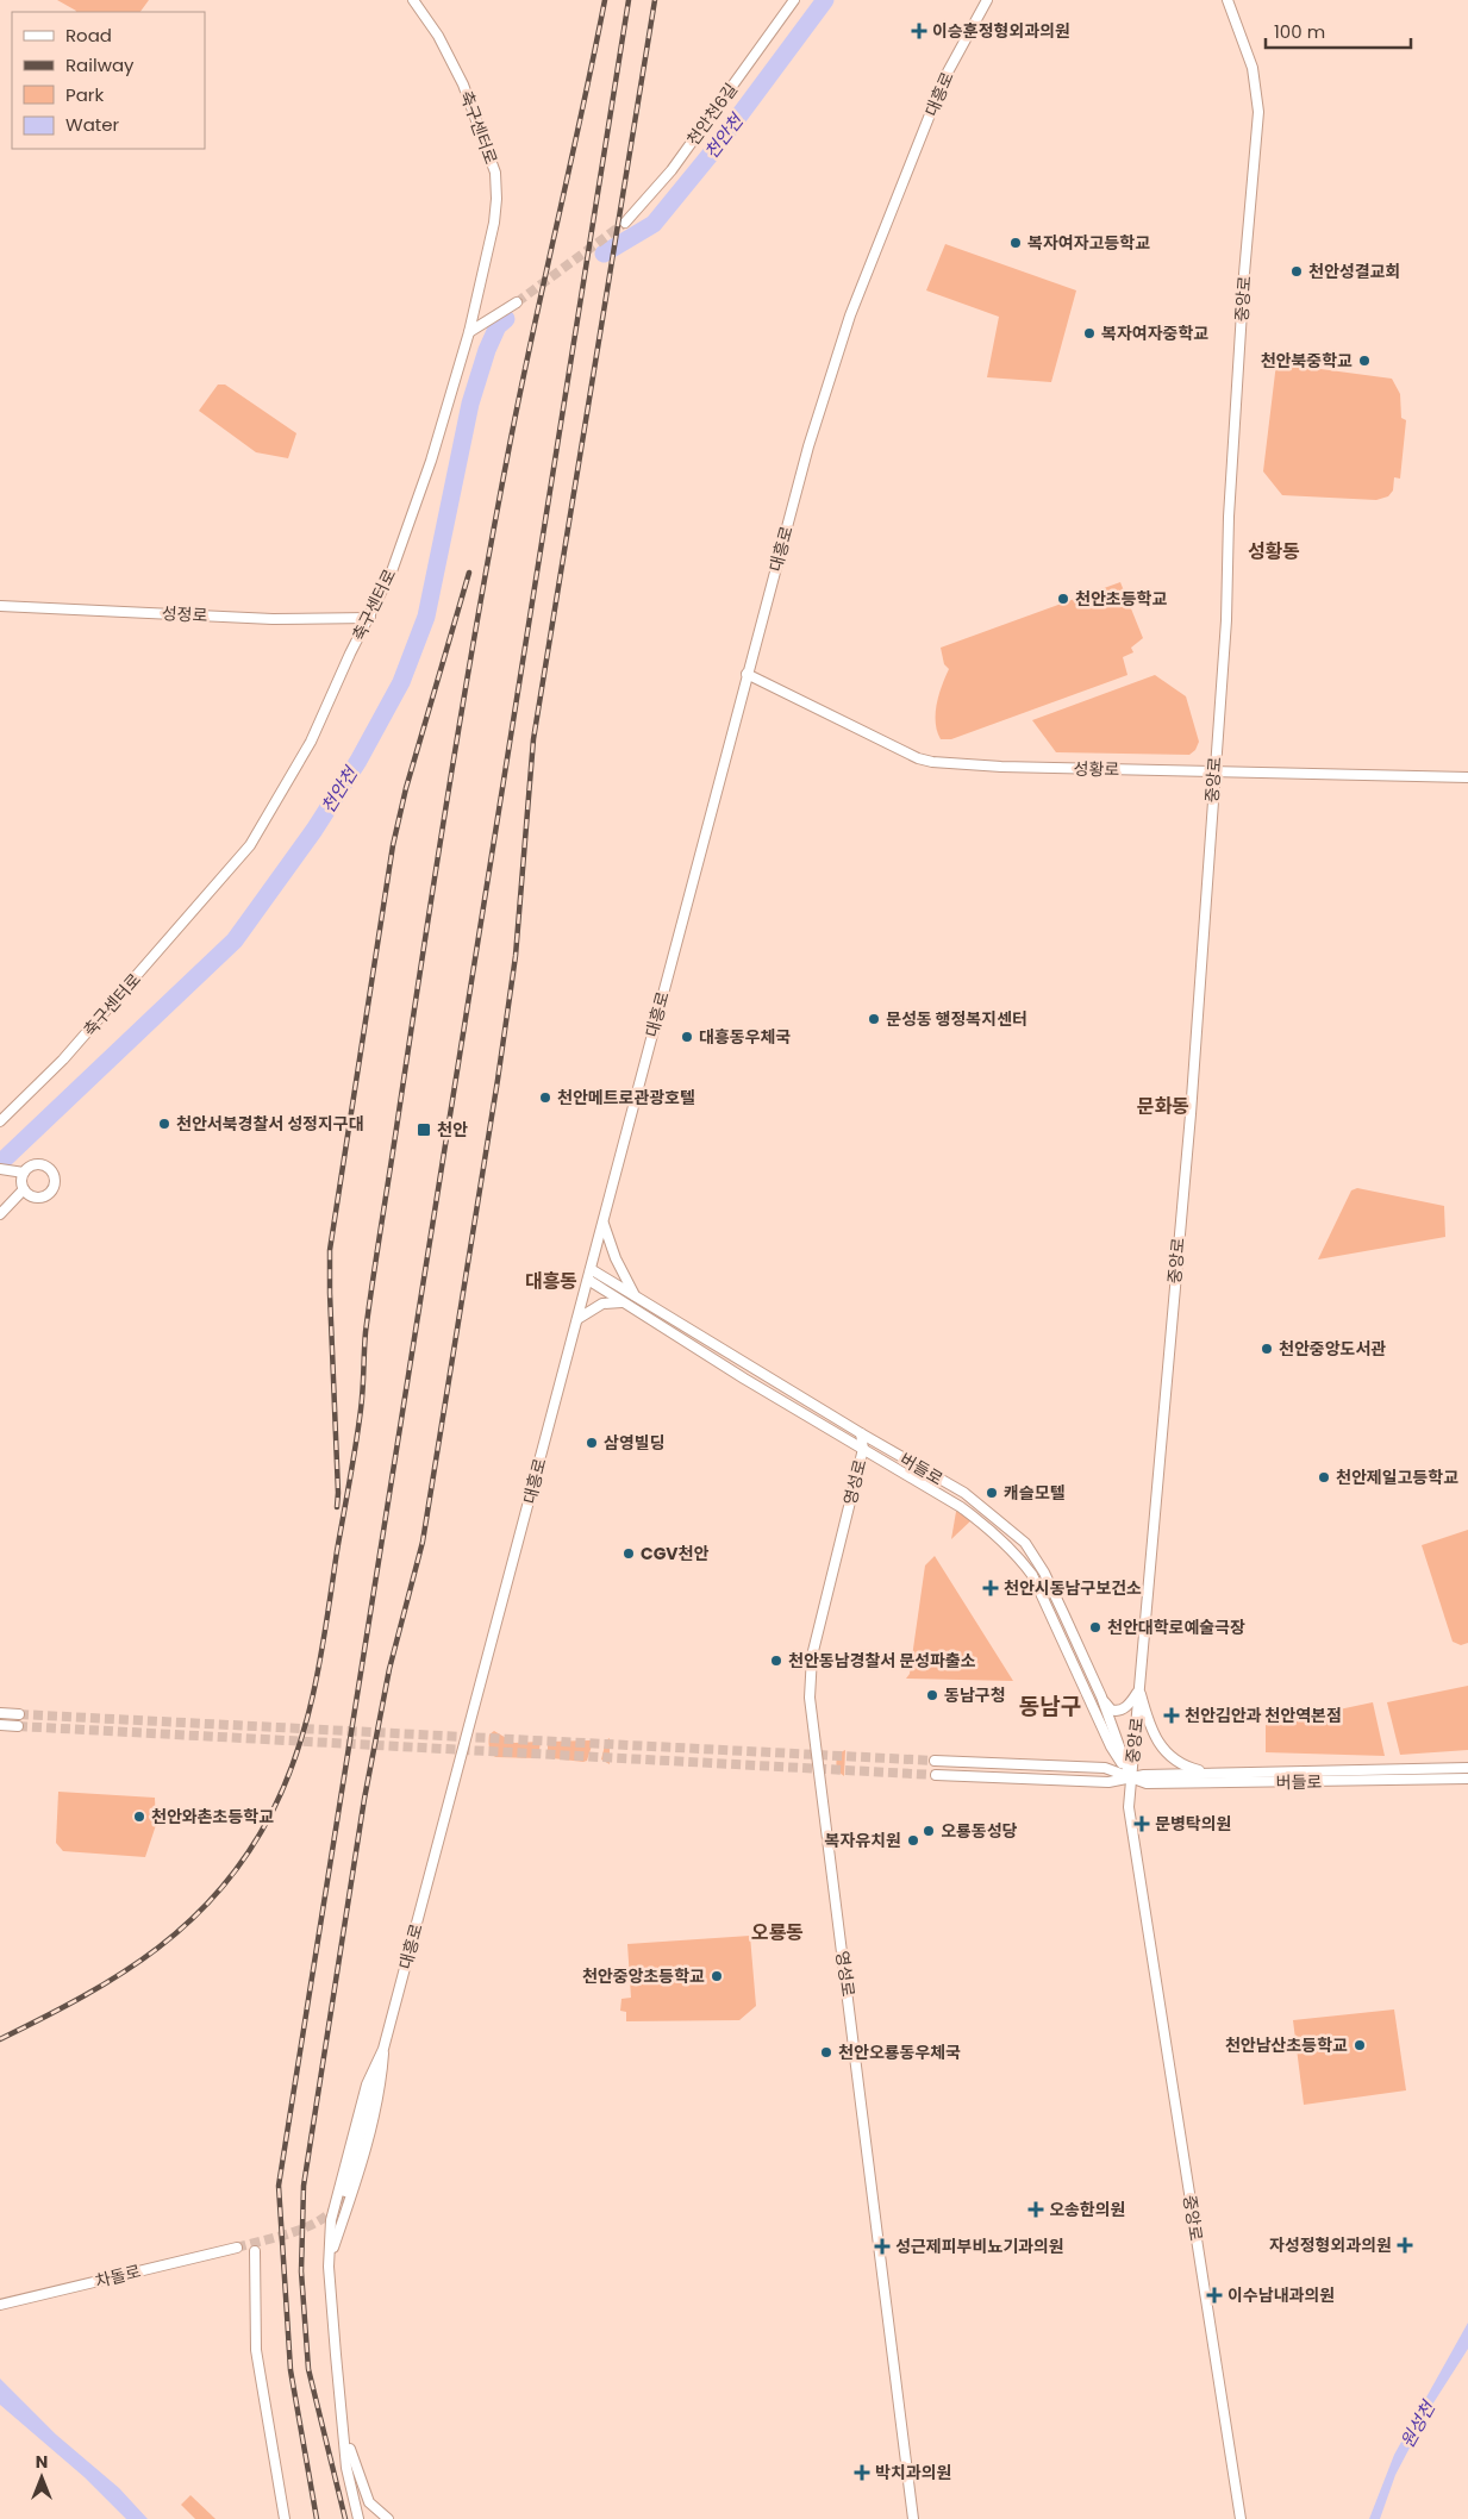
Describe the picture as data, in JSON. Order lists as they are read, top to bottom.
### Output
{
  "streets": {
    "street": [
      "대흥로",
      "천안천6길",
      "축구센터로",
      "중앙로",
      "성정로",
      "성황로",
      "버들로",
      "영성로",
      "차돌로"
    ]
  },
  "crossings": [
    ["대흥로", "성황로"],
    ["대흥로", "버들로"],
    ["축구센터로", "성정로"],
    ["중앙로", "성황로"],
    ["중앙로", "버들로"],
    ["버들로", "영성로"]
  ],
  "districts": [
    "성황동",
    "문화동",
    "대흥동",
    "동남구",
    "오룡동"
  ],
  "water": ["천안천", "원성천"],
  "places": {
    "health": [
      "이승훈정형외과의원",
      "천안시동남구보건소",
      "천안김안과 천안역본점",
      "문병탁의원",
      "오송한의원",
      "자성정형외과의원",
      "성근제피부비뇨기과의원",
      "이수남내과의원",
      "박치과의원"
    ],
    "other": [
      "복자여자고등학교",
      "천안성결교회",
      "복자여자중학교",
      "천안북중학교",
      "천안초등학교",
      "문성동 행정복지센터",
      "대흥동우체국",
      "천안메트로관광호텔",
      "천안서북경찰서 성정지구대",
      "천안중앙도서관",
      "삼영빌딩",
      "천안제일고등학교",
      "캐슬모텔",
      "CGV천안",
      "천안대학로예술극장",
      "천안동남경찰서 문성파출소",
      "동남구청",
      "천안와촌초등학교",
      "오룡동성당",
      "복자유치원",
      "천안중앙초등학교",
      "천안남산초등학교",
      "천안오룡동우체국"
    ],
    "transit": ["천안"]
  },
  "legend": [
    "Road",
    "Railway",
    "Park",
    "Water"
  ],
  "scale_bar": "100 m",
  "north": "top"
}
